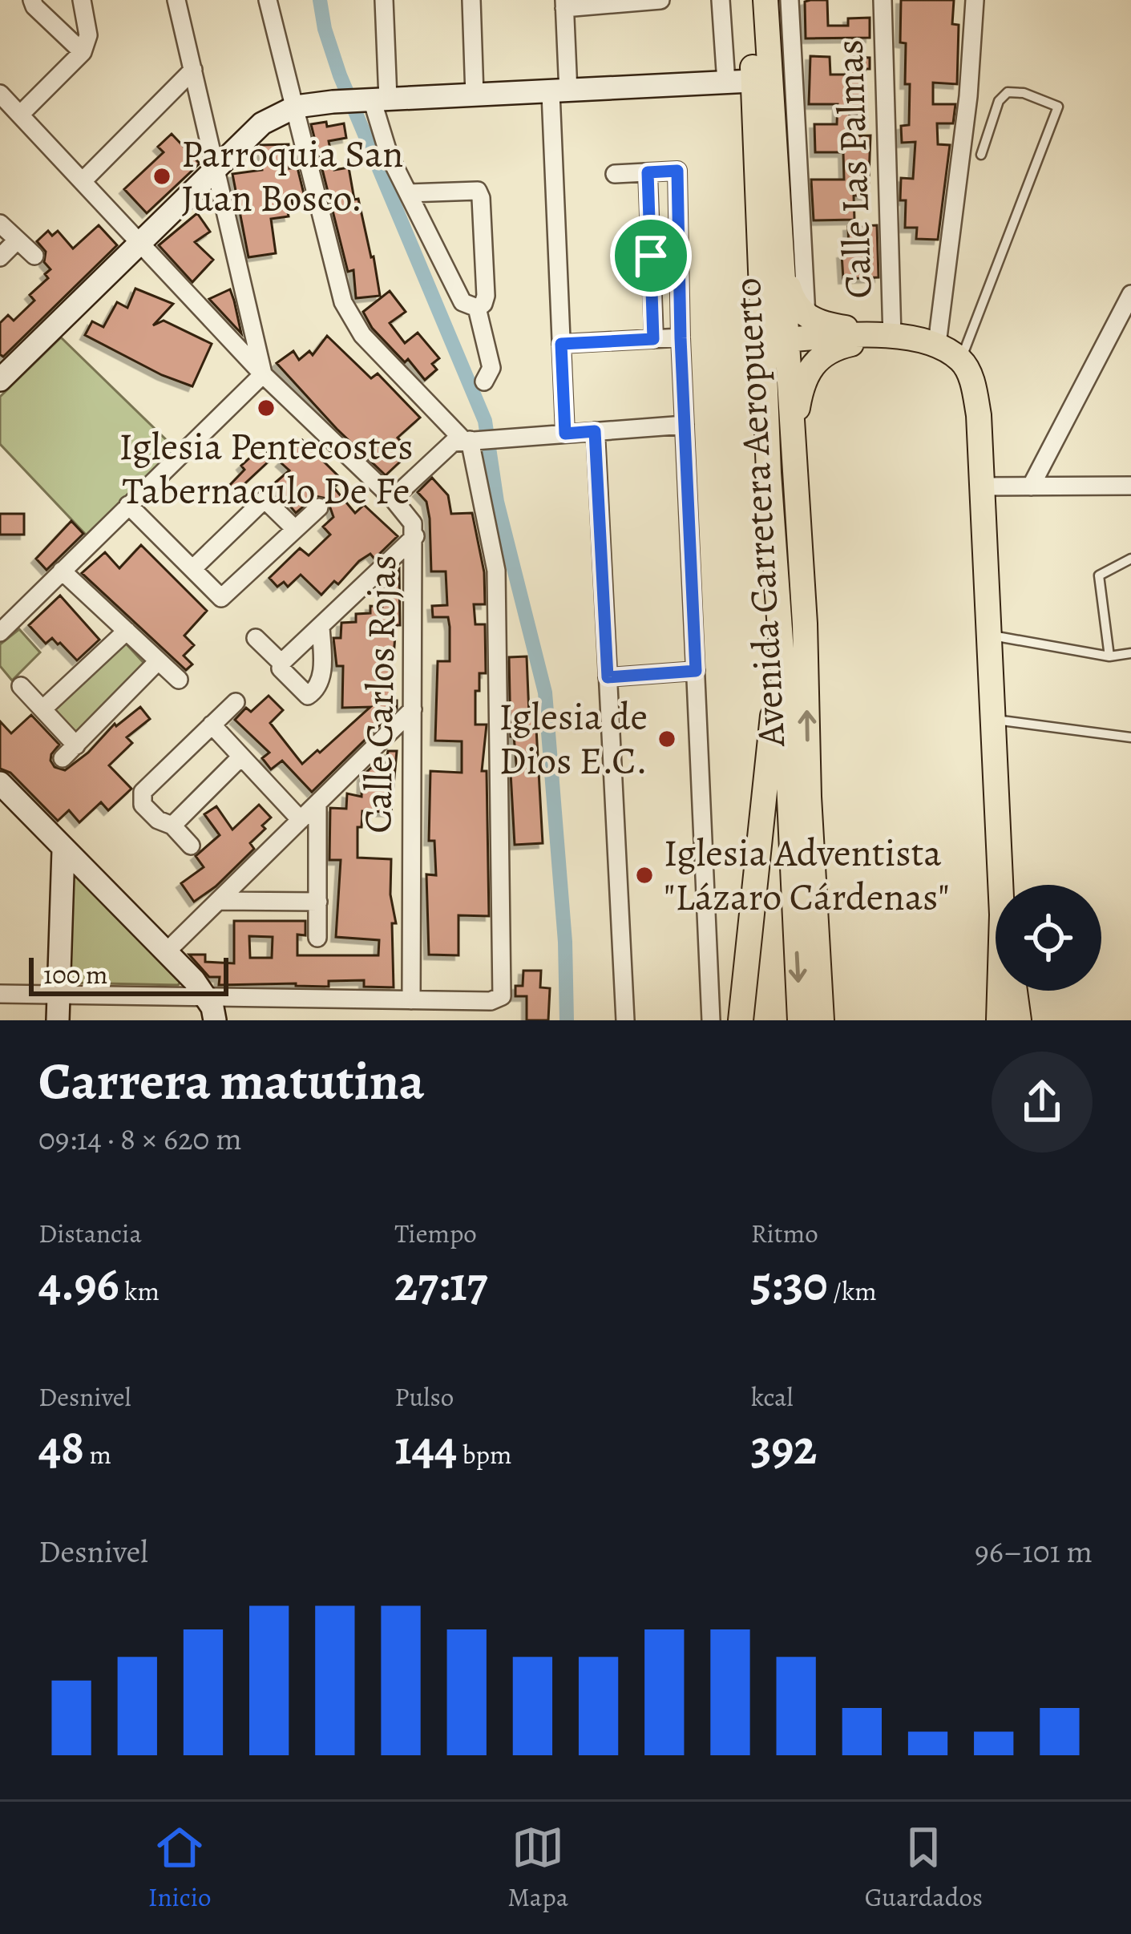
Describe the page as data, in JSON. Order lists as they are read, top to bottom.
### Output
{
  "streets": {
    "main road": ["Avenida Carretera Aeropuerto"],
    "street": ["Calle Las Palmas", "Calle Carlos Rojas"]
  },
  "places": [
    "Parroquia San Juan Bosco.",
    "Iglesia Pentecostes Tabernaculo De Fe",
    "Iglesia de Dios E.C.",
    "Iglesia Adventista \"Lázaro Cárdenas\""
  ],
  "scale_bar": "100 m",
  "page": {
    "scale": "100 m",
    "heading": ["Carrera matutina", "09:14 · 8 × 620 m"],
    "stats": [
      ["Distancia", "4.96 km"],
      ["Tiempo", "27:17"],
      ["Ritmo", "5:30 /km"],
      ["Desnivel", "48 m"],
      ["Pulso", "144 bpm"],
      ["kcal", "392"]
    ],
    "chart": ["Desnivel", "96–101 m"],
    "tabs": ["Inicio", "Mapa", "Guardados"]
  }
}
